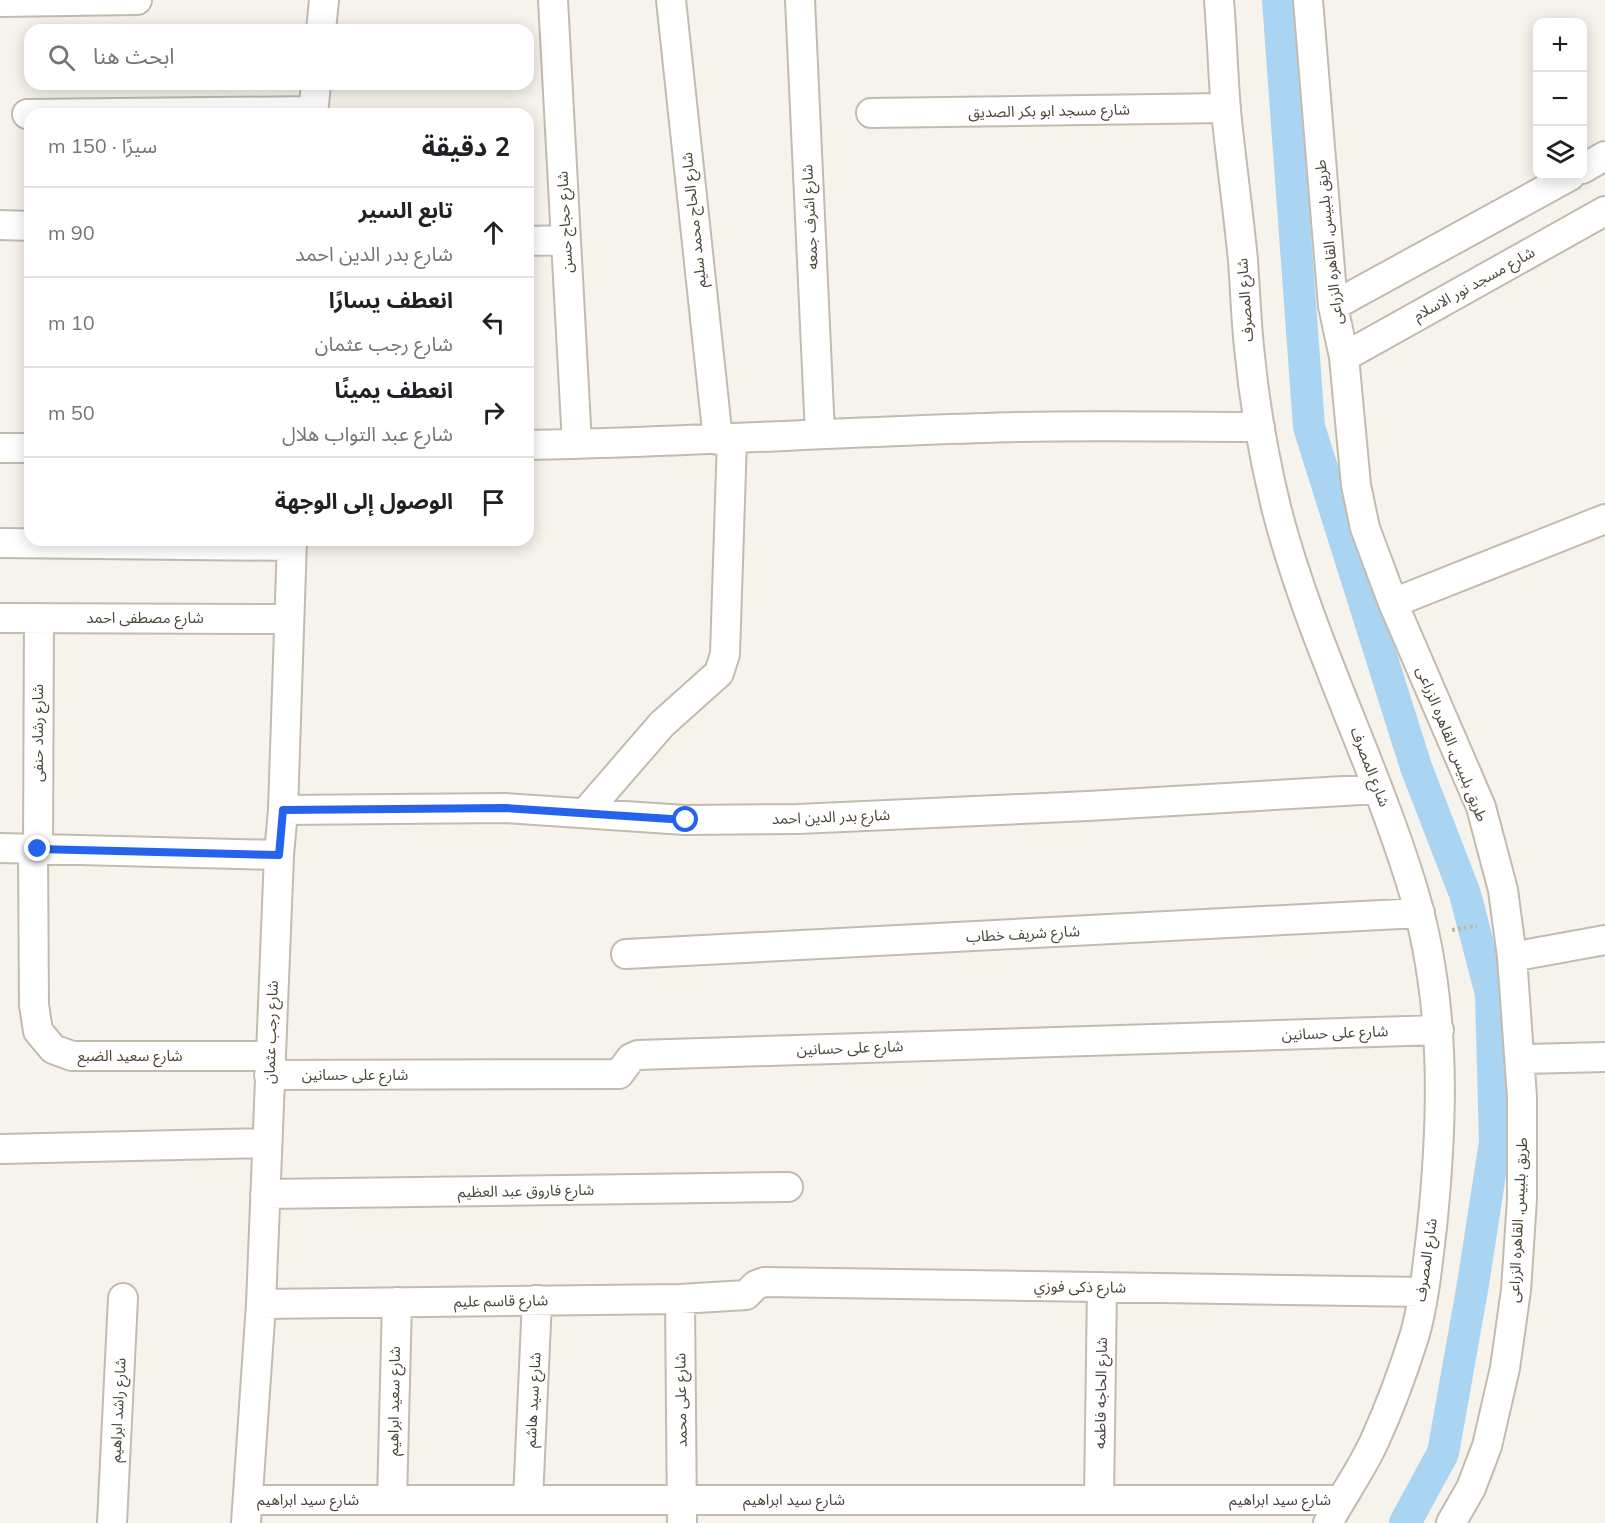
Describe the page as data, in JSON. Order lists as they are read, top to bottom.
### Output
{
  "streets": {
    "street": [
      "شارع مسجد ابو بكر الصديق",
      "شارع اشرف جمعه",
      "شارع الحاج محمد سليم",
      "شارع حجاج حسن",
      "طريق بلبيس, القاهره الزراعى",
      "شارع مسجد نور الاسلام",
      "شارع المصرف",
      "شارع مصطفى احمد",
      "شارع رشاد حنفى",
      "شارع بدر الدين احمد",
      "شارع شريف خطاب",
      "شارع رجب عثمان",
      "شارع على حسانين",
      "شارع سعيد الضبع",
      "شارع فاروق عبد العظيم",
      "شارع ذكى فوزي",
      "شارع قاسم عليم",
      "شارع الحاجه فاطمه",
      "شارع سيد هاشم",
      "شارع على محمد",
      "شارع سعيد ابراهيم",
      "شارع راشد ابراهيم",
      "شارع سيد ابراهيم"
    ]
  },
  "crossings": [
    ["شارع مسجد ابو بكر الصديق", "شارع المصرف"],
    ["شارع الحاج محمد سليم", "شارع بدر الدين احمد"],
    ["طريق بلبيس, القاهره الزراعى", "شارع مسجد نور الاسلام"],
    ["شارع المصرف", "شارع بدر الدين احمد"],
    ["شارع المصرف", "شارع شريف خطاب"],
    ["شارع المصرف", "شارع على حسانين"],
    ["شارع المصرف", "شارع ذكى فوزي"],
    ["شارع المصرف", "شارع سيد ابراهيم"],
    ["شارع مصطفى احمد", "شارع رشاد حنفى"],
    ["شارع مصطفى احمد", "شارع رجب عثمان"],
    ["شارع رشاد حنفى", "شارع سعيد الضبع"],
    ["شارع بدر الدين احمد", "شارع رجب عثمان"],
    ["شارع رجب عثمان", "شارع على حسانين"],
    ["شارع رجب عثمان", "شارع سعيد الضبع"],
    ["شارع رجب عثمان", "شارع فاروق عبد العظيم"],
    ["شارع رجب عثمان", "شارع قاسم عليم"],
    ["شارع رجب عثمان", "شارع سيد ابراهيم"],
    ["شارع على حسانين", "شارع سعيد الضبع"],
    ["شارع ذكى فوزي", "شارع قاسم عليم"],
    ["شارع ذكى فوزي", "شارع الحاجه فاطمه"],
    ["شارع قاسم عليم", "شارع سيد هاشم"],
    ["شارع قاسم عليم", "شارع على محمد"],
    ["شارع قاسم عليم", "شارع سعيد ابراهيم"],
    ["شارع الحاجه فاطمه", "شارع سيد ابراهيم"],
    ["شارع سيد هاشم", "شارع سيد ابراهيم"],
    ["شارع على محمد", "شارع سيد ابراهيم"],
    ["شارع سعيد ابراهيم", "شارع سيد ابراهيم"]
  ],
  "page": {
    "map_buttons": ["+", "−"],
    "search": "ابحث هنا",
    "heading": ["2 دقيقة", "سيرًا · 150 m"],
    "list": [
      ["تابع السير", "شارع بدر الدين احمد", "90 m"],
      ["انعطف يسارًا", "شارع رجب عثمان", "10 m"],
      ["انعطف يمينًا", "شارع عبد التواب هلال", "50 m"],
      "الوصول إلى الوجهة"
    ]
  }
}
